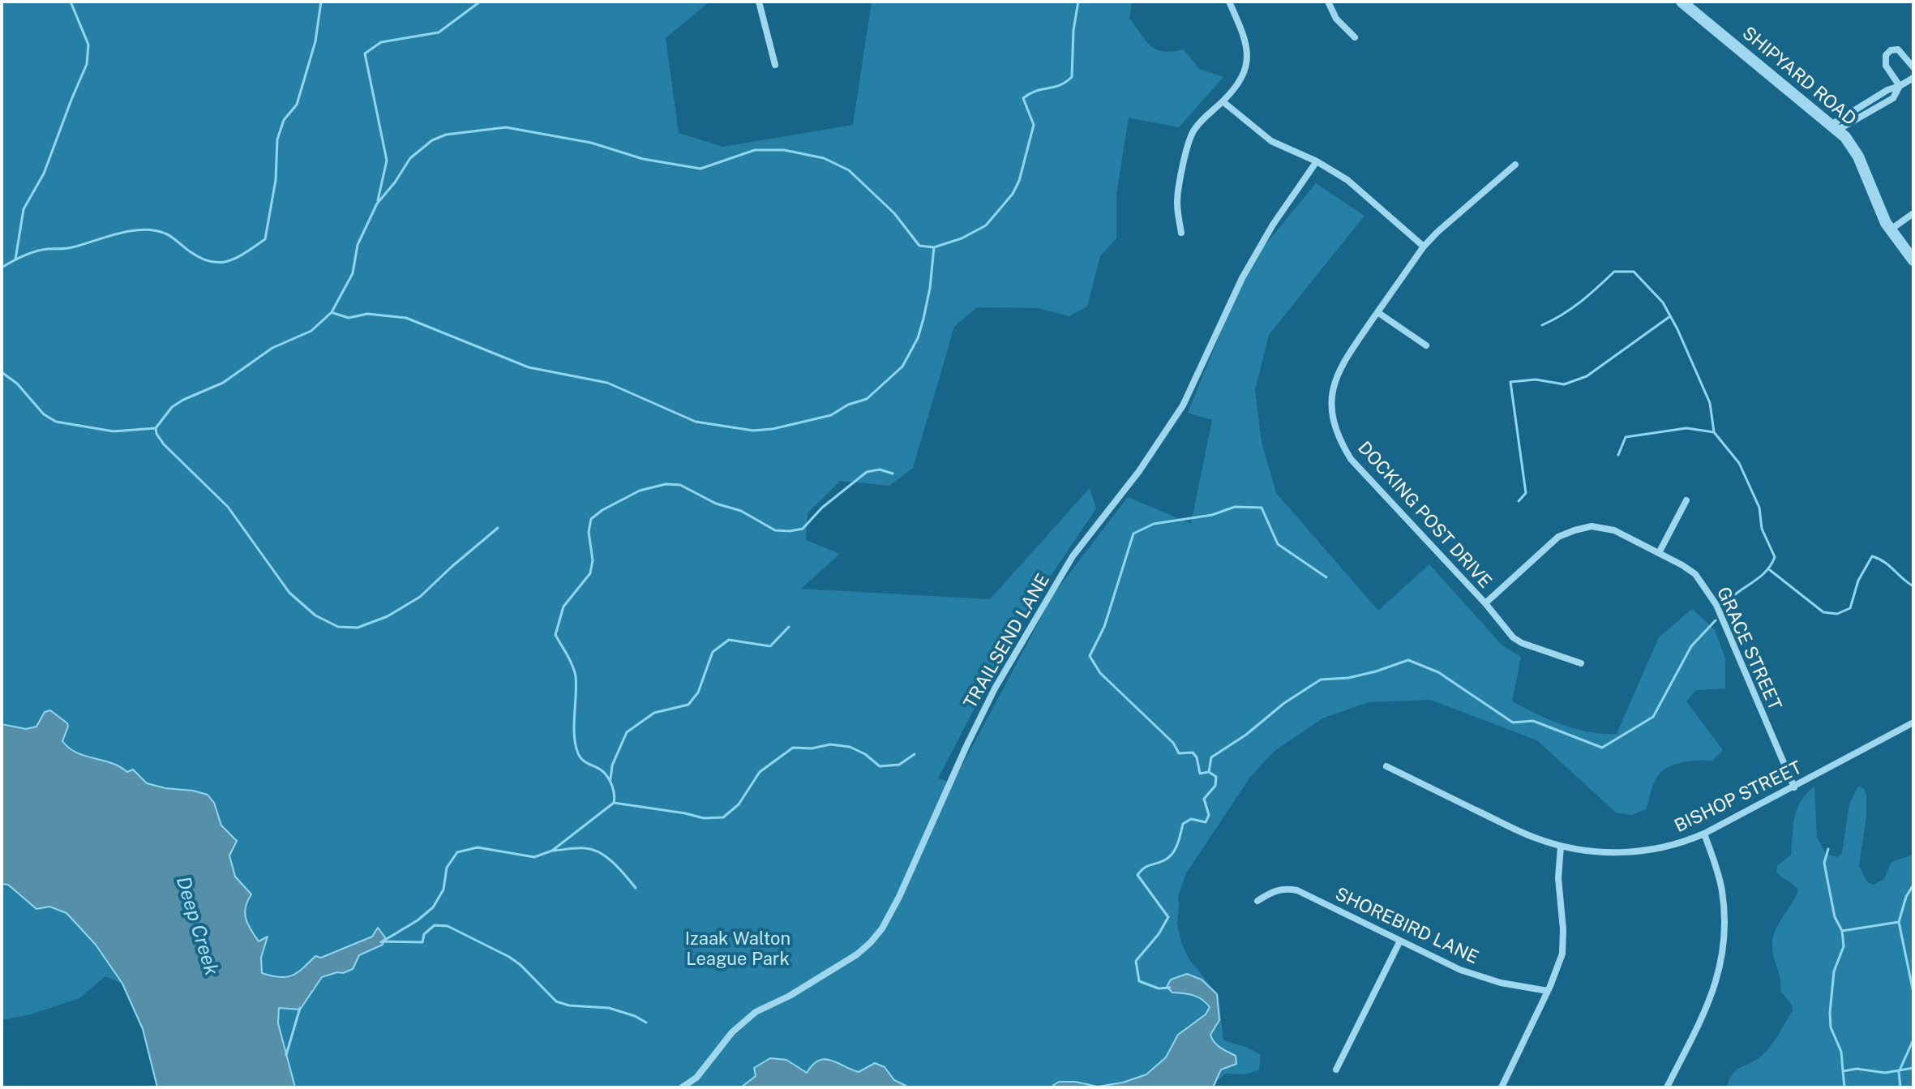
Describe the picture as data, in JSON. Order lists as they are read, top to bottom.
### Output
{
  "streets": {
    "street": [
      "SHIPYARD ROAD",
      "DOCKING POST DRIVE",
      "TRAILSEND LANE",
      "GRACE STREET",
      "BISHOP STREET",
      "SHOREBIRD LANE"
    ]
  },
  "crossings": [
    ["DOCKING POST DRIVE", "GRACE STREET"],
    ["GRACE STREET", "BISHOP STREET"]
  ],
  "water": ["Deep Creek"],
  "parks": ["Izaak Walton League Park"]
}
